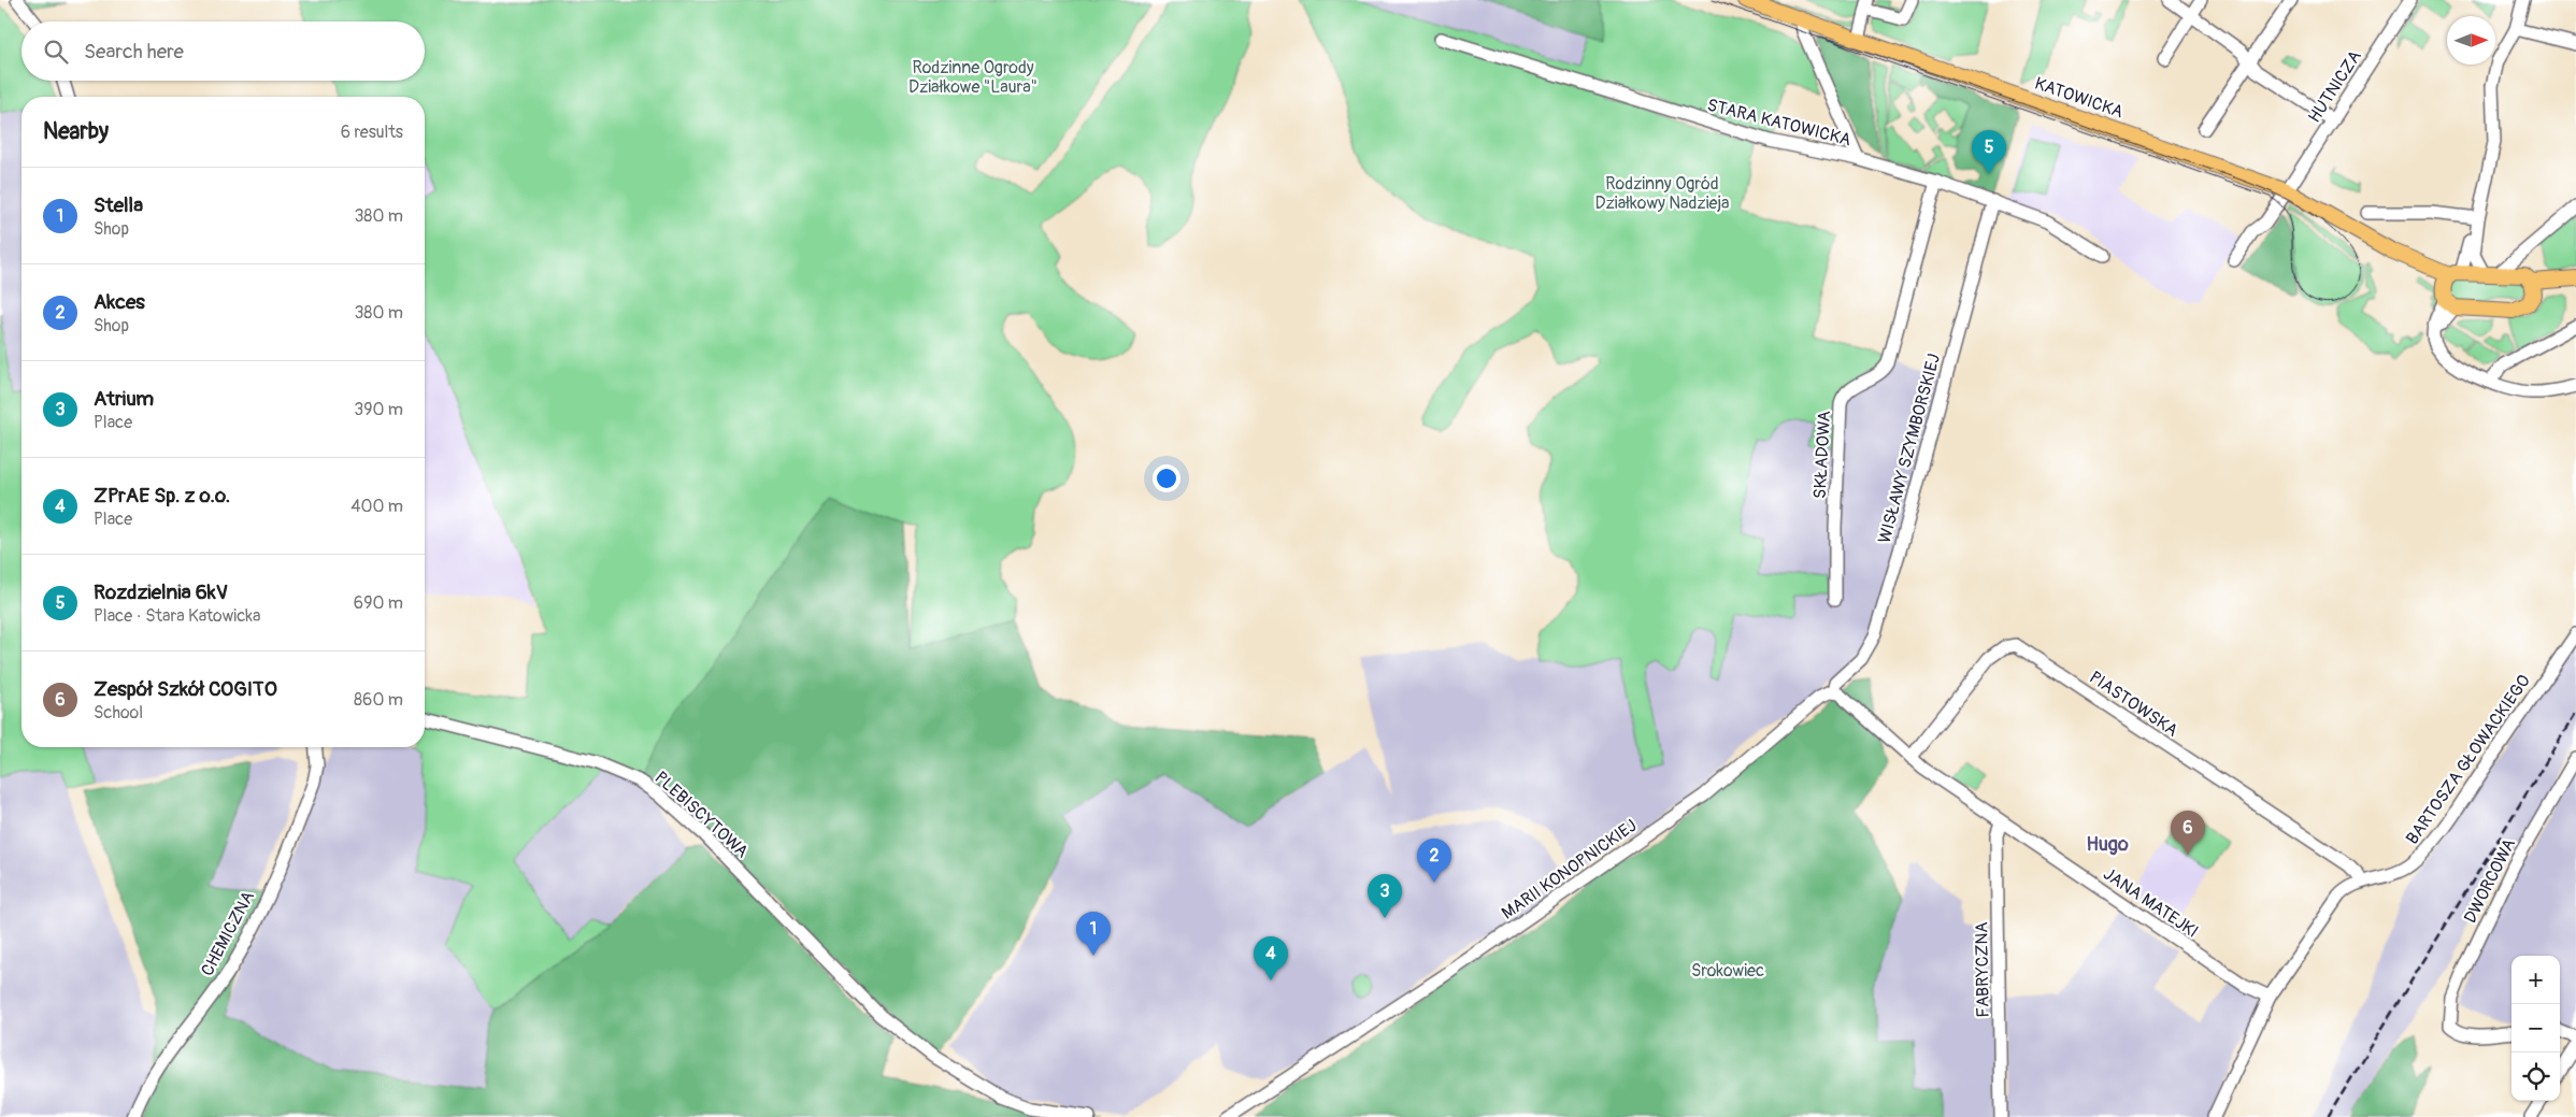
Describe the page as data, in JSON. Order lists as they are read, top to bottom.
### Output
{
  "streets": {
    "main road": ["KATOWICKA"],
    "street": [
      "HUTNICZA",
      "STARA KATOWICKA",
      "WISŁAWY SZYMBORSKIEJ",
      "SKŁADOWA",
      "PIASTOWSKA",
      "BARTOSZA GŁOWACKIEGO",
      "PLEBISCYTOWA",
      "MARII KONOPNICKIEJ",
      "DWORCOWA",
      "JANA MATEJKI",
      "CHEMICZNA",
      "FABRYCZNA"
    ]
  },
  "crossings": [
    ["HUTNICZA", "KATOWICKA"],
    ["STARA KATOWICKA", "WISŁAWY SZYMBORSKIEJ"],
    ["STARA KATOWICKA", "SKŁADOWA"],
    ["WISŁAWY SZYMBORSKIEJ", "MARII KONOPNICKIEJ"],
    ["PIASTOWSKA", "BARTOSZA GŁOWACKIEGO"],
    ["PIASTOWSKA", "JANA MATEJKI"],
    ["BARTOSZA GŁOWACKIEGO", "JANA MATEJKI"],
    ["JANA MATEJKI", "FABRYCZNA"]
  ],
  "districts": ["Hugo"],
  "parks": ["Rodzinne Ogrody Działkowe \"Laura\"", "Rodzinny Ogród Działkowy Nadzieja", "Srokowiec"],
  "north": "right",
  "page": {
    "search": "Search here",
    "heading": ["Nearby", "6 results"],
    "pins": [
      "5",
      "6",
      "2",
      "3",
      "1",
      "4"
    ],
    "list": [
      {
        "mark": "1",
        "name": "Stella",
        "note": "Shop",
        "value": "380 m"
      },
      {
        "mark": "2",
        "name": "Akces",
        "note": "Shop",
        "value": "380 m"
      },
      {
        "mark": "3",
        "name": "Atrium",
        "note": "Place",
        "value": "390 m"
      },
      {
        "mark": "4",
        "name": "ZPrAE Sp. z o.o.",
        "note": "Place",
        "value": "400 m"
      },
      {
        "mark": "5",
        "name": "Rozdzielnia 6kV",
        "note": "Place · Stara Katowicka",
        "value": "690 m"
      },
      {
        "mark": "6",
        "name": "Zespół Szkół COGITO",
        "note": "School",
        "value": "860 m"
      }
    ],
    "map_buttons": ["+", "−"]
  }
}
